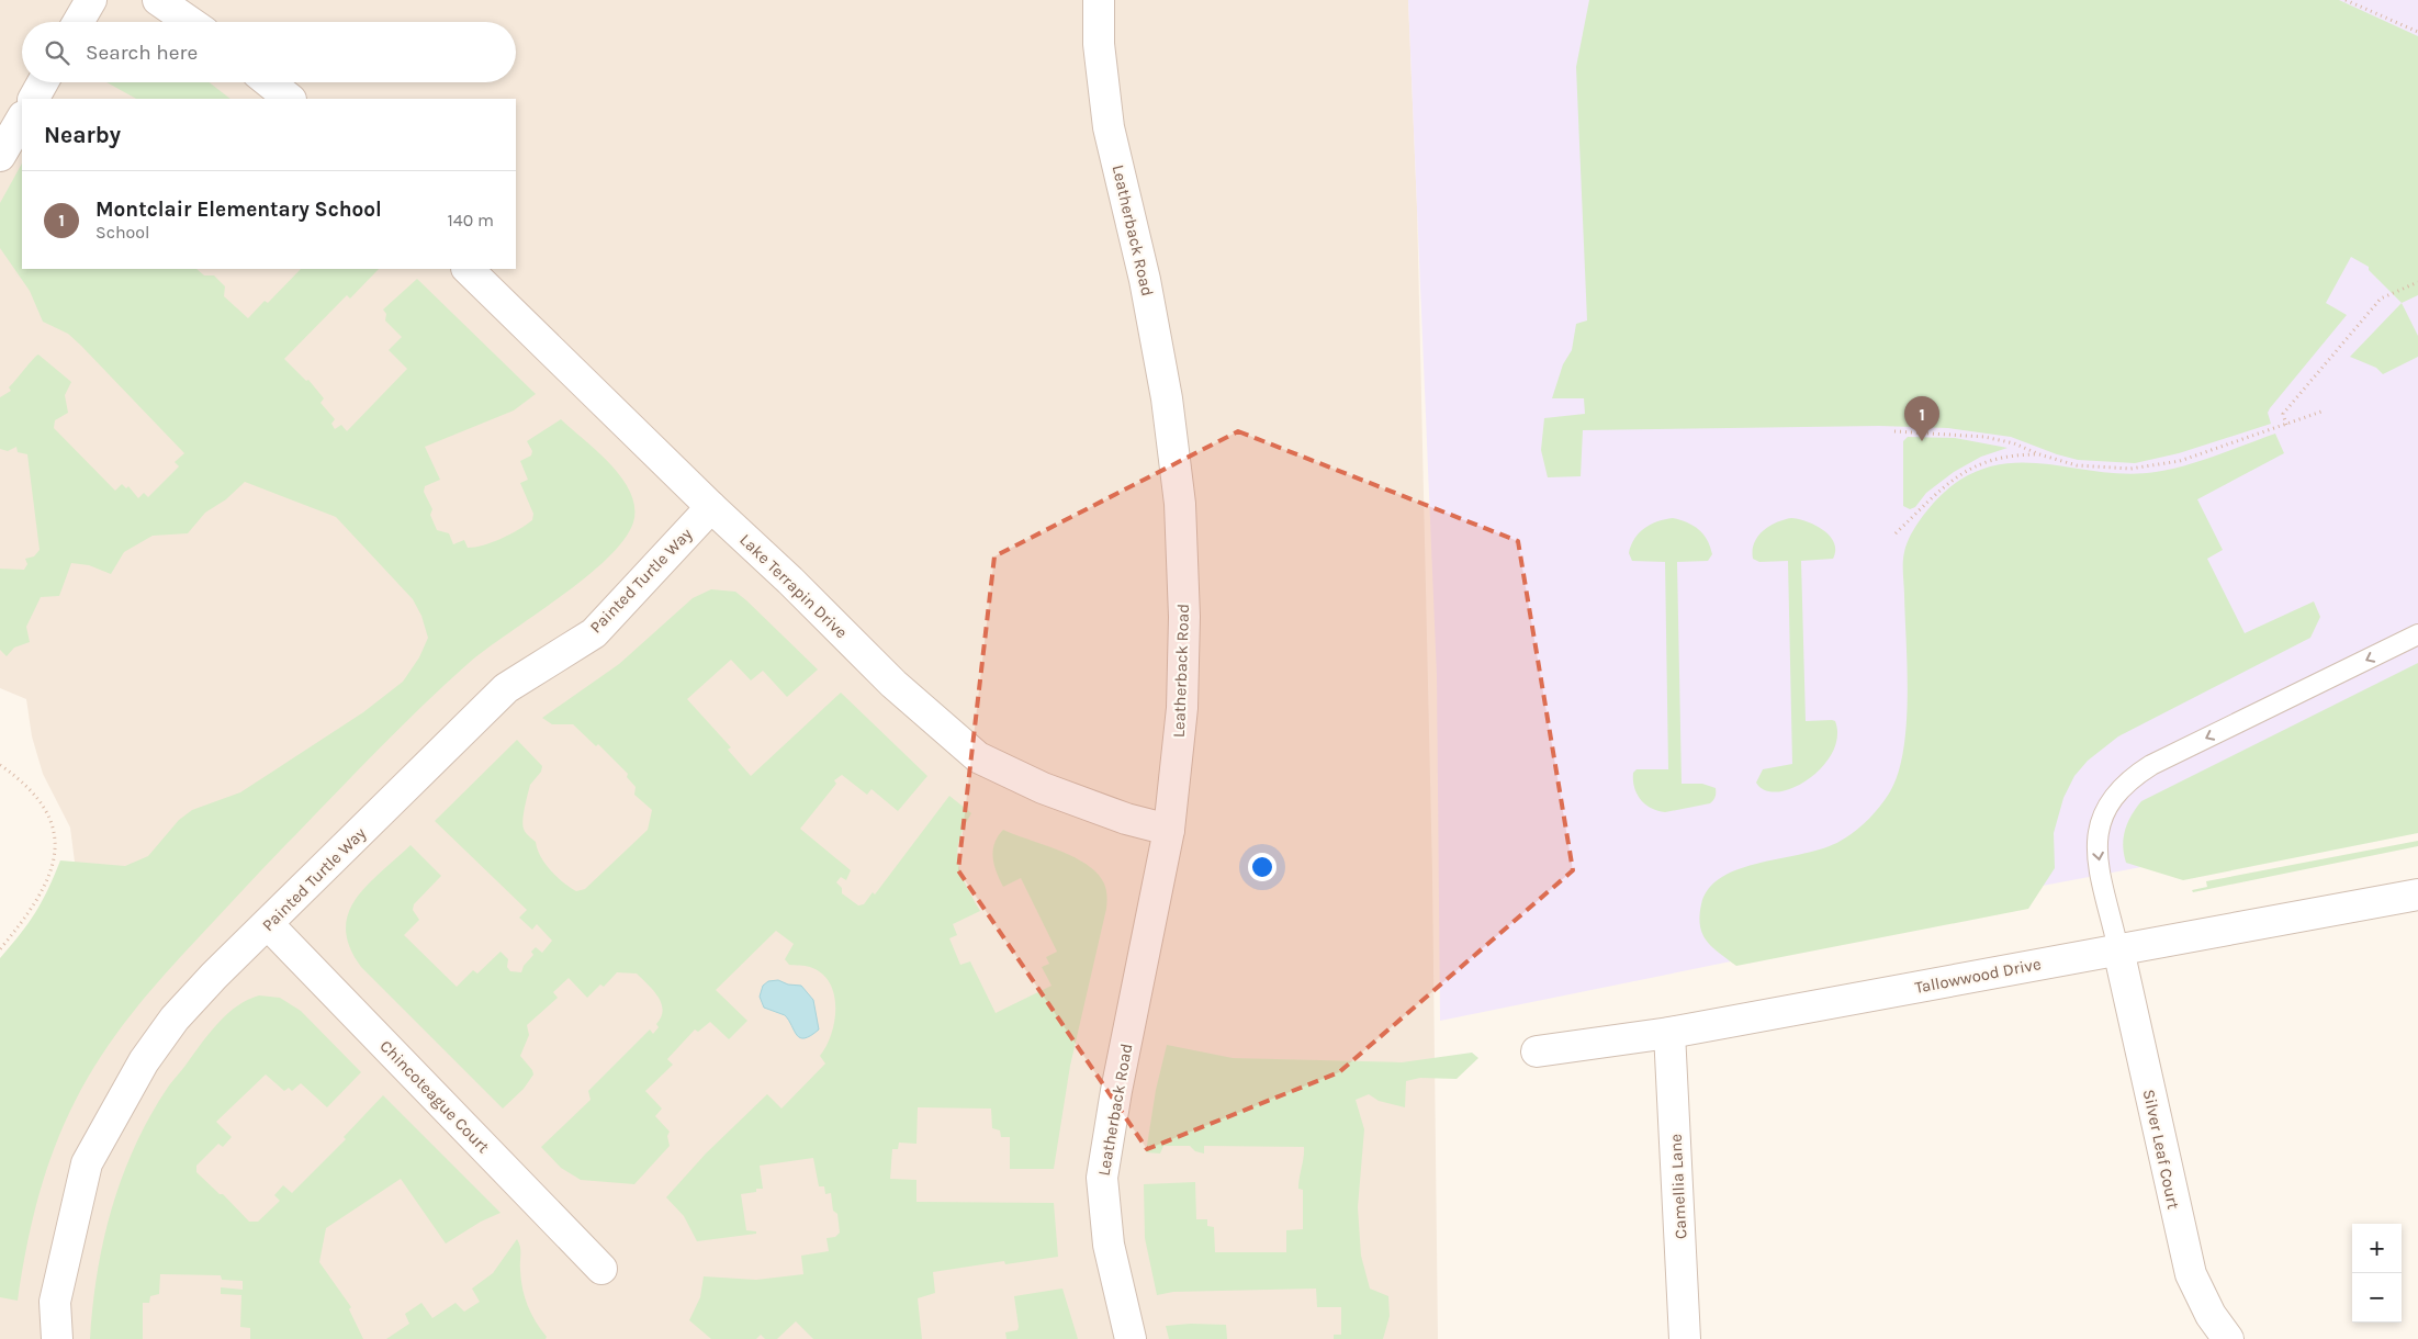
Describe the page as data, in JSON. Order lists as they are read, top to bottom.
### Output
{
  "streets": {
    "street": [
      "Leatherback Road",
      "Painted Turtle Way",
      "Lake Terrapin Drive",
      "Tallowwood Drive",
      "Chincoteague Court",
      "Silver Leaf Court",
      "Camellia Lane"
    ]
  },
  "crossings": [
    ["Leatherback Road", "Lake Terrapin Drive"],
    ["Painted Turtle Way", "Lake Terrapin Drive"],
    ["Painted Turtle Way", "Chincoteague Court"],
    ["Tallowwood Drive", "Silver Leaf Court"],
    ["Tallowwood Drive", "Camellia Lane"]
  ],
  "page": {
    "search": "Search here",
    "heading": "Nearby",
    "list": [
      {
        "mark": "1",
        "name": "Montclair Elementary School",
        "note": "School",
        "value": "140 m"
      }
    ],
    "pins": "1",
    "map_buttons": ["+", "−"]
  }
}
